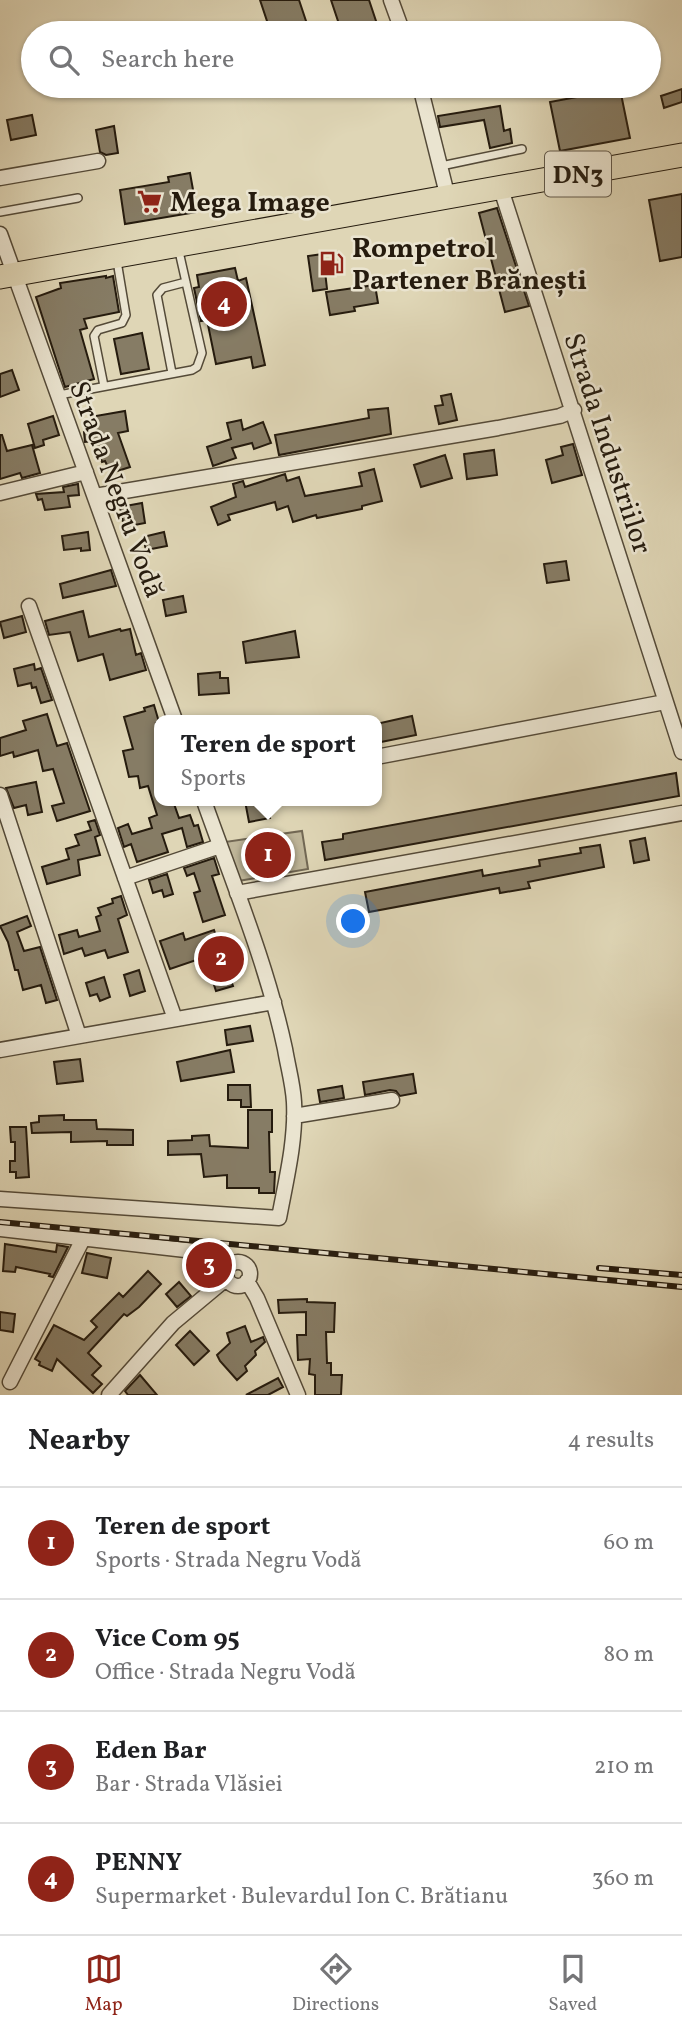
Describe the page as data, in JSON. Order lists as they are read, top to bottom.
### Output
{
  "streets": {
    "main road": ["DN3"],
    "street": ["Strada Industriilor", "Strada Negru Vodă"]
  },
  "crossings": [
    ["DN3", "Strada Industriilor"],
    ["DN3", "Strada Negru Vodă"]
  ],
  "places": {
    "supermarket": ["Mega Image"],
    "fuel station": ["Rompetrol Partener Brănești"]
  },
  "page": {
    "search": "Search here",
    "pins": [
      "4",
      "1",
      "2",
      "3"
    ],
    "popup": ["Teren de sport", "Sports"],
    "heading": ["Nearby", "4 results"],
    "list": [
      {
        "mark": "1",
        "name": "Teren de sport",
        "note": "Sports · Strada Negru Vodă",
        "value": "60 m"
      },
      {
        "mark": "2",
        "name": "Vice Com 95",
        "note": "Office · Strada Negru Vodă",
        "value": "80 m"
      },
      {
        "mark": "3",
        "name": "Eden Bar",
        "note": "Bar · Strada Vlăsiei",
        "value": "210 m"
      },
      {
        "mark": "4",
        "name": "PENNY",
        "note": "Supermarket · Bulevardul Ion C. Brătianu",
        "value": "360 m"
      }
    ],
    "nav": ["Map", "Directions", "Saved"]
  }
}
